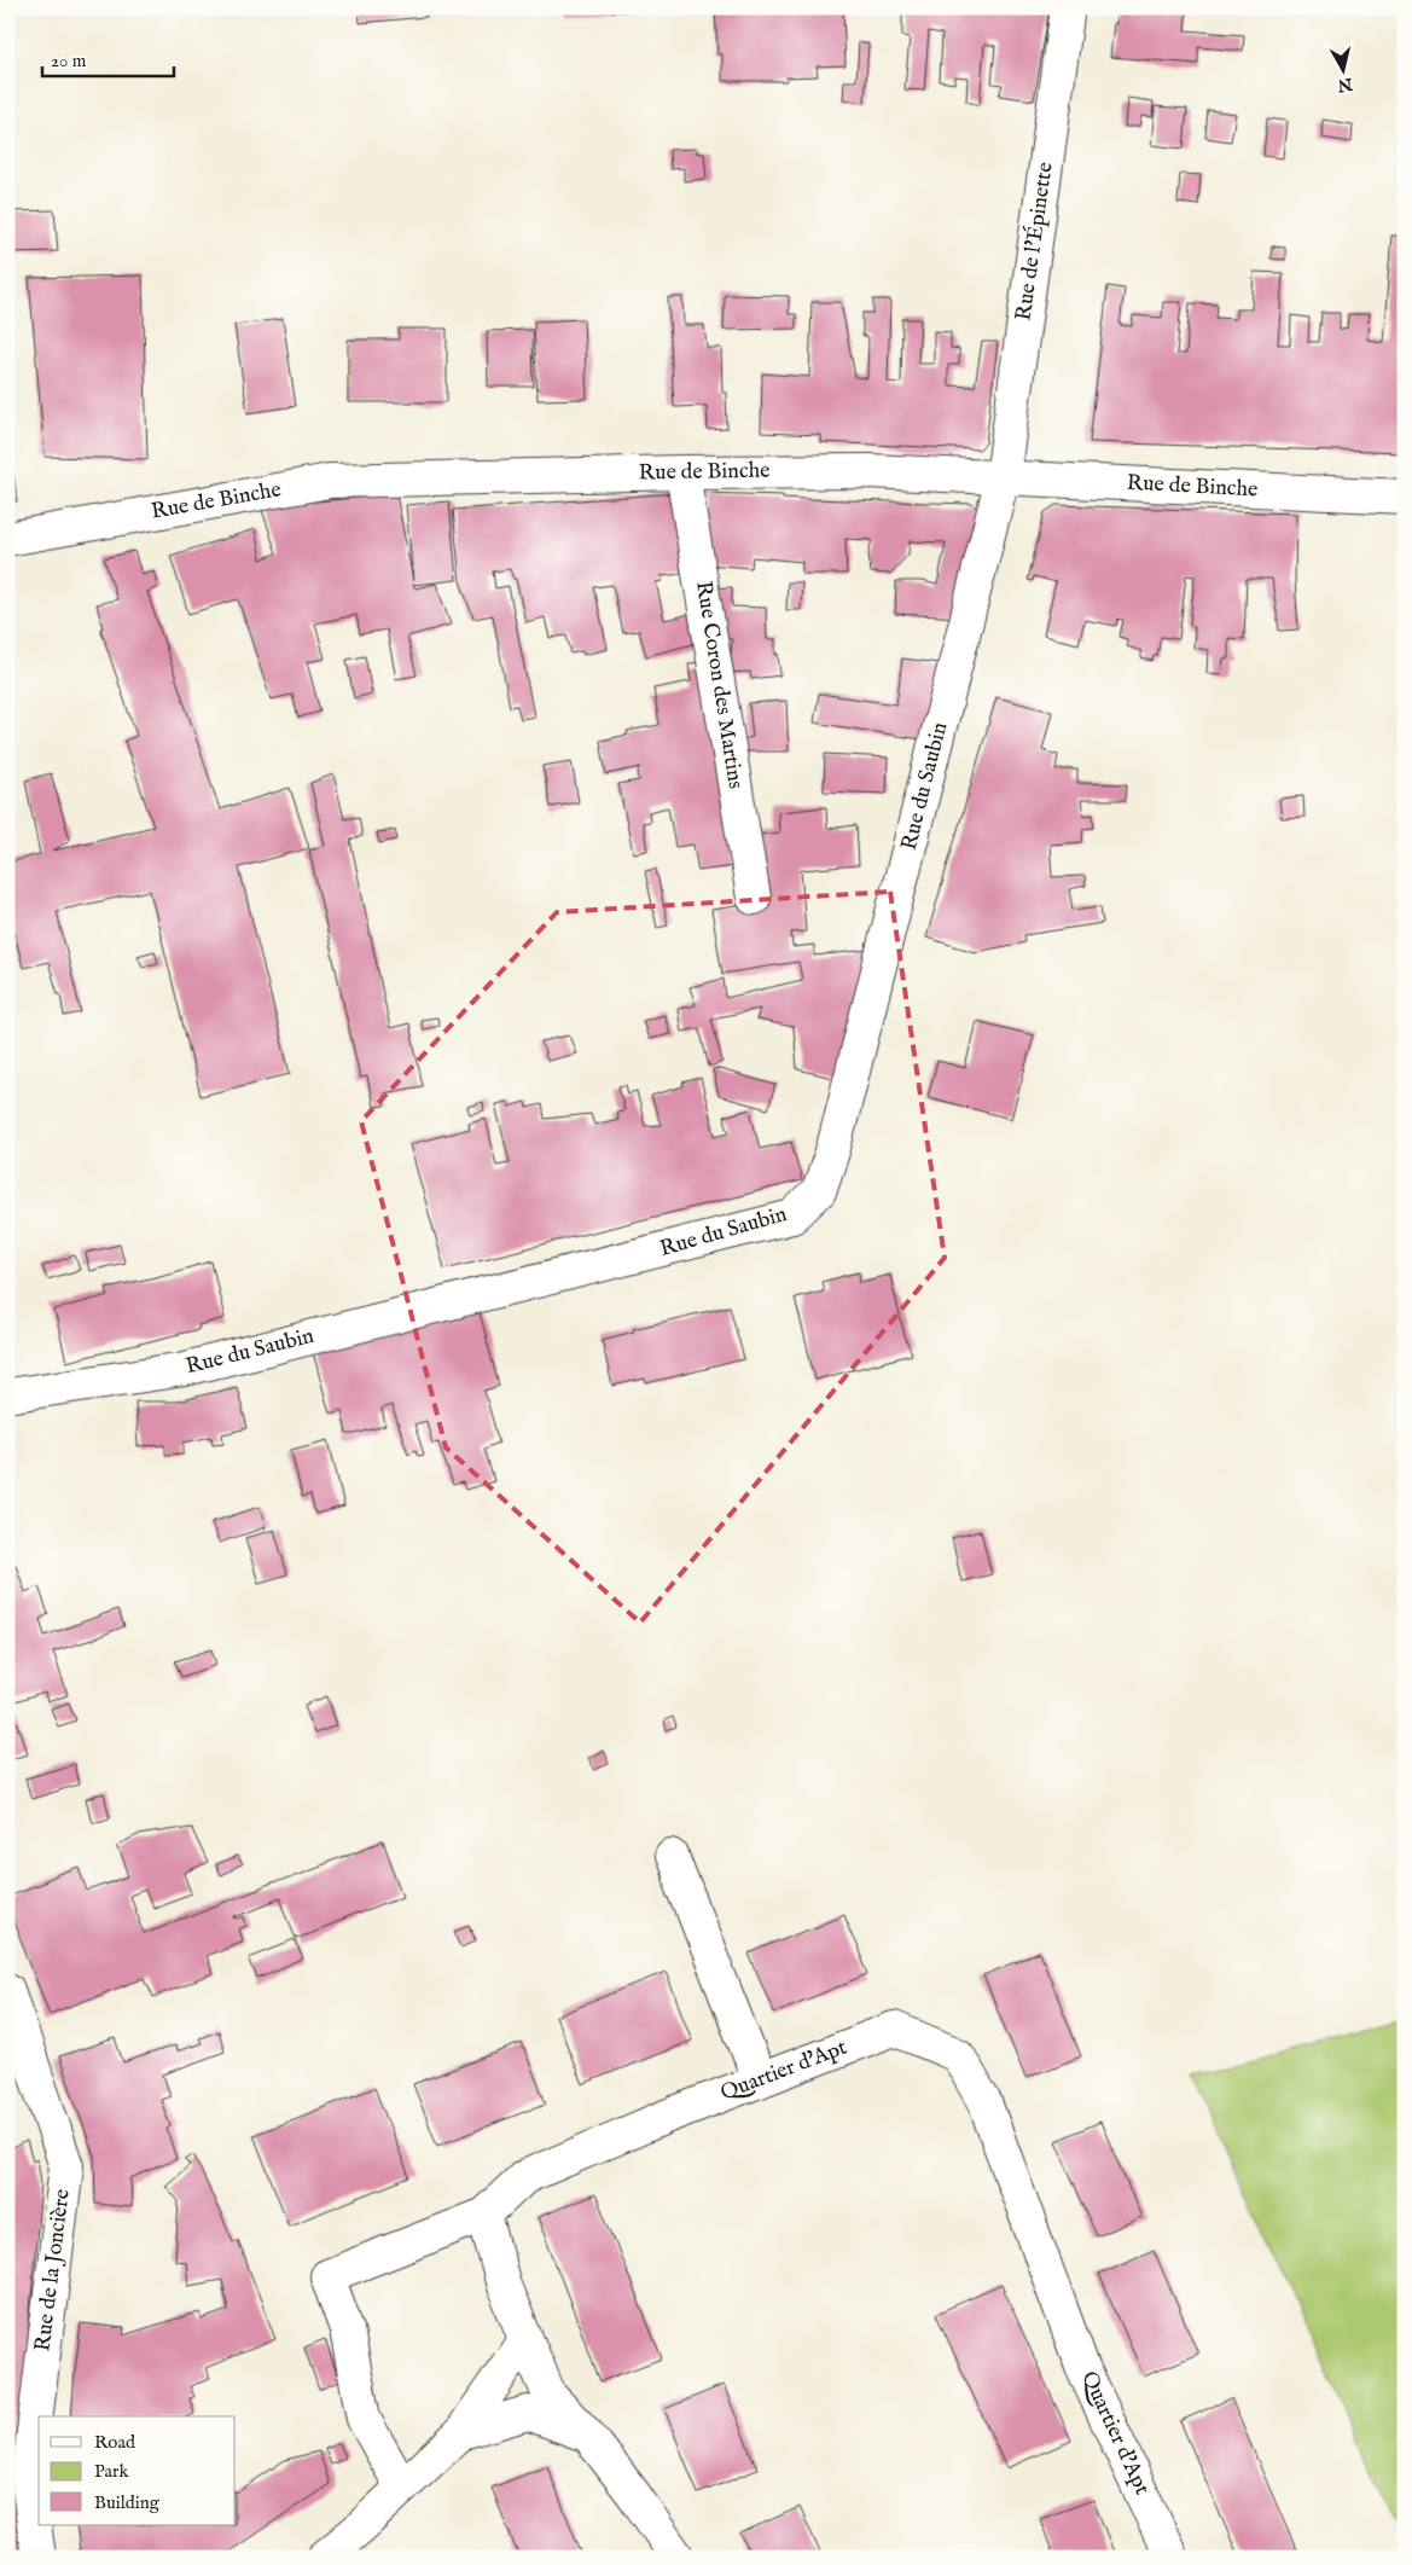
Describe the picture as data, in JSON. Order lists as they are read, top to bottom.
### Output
{
  "streets": {
    "street": [
      "Rue de l'Épinette",
      "Rue de Binche",
      "Rue Coron des Martins",
      "Rue du Saubin",
      "Quartier d'Apt",
      "Rue de la Joncière"
    ]
  },
  "crossings": [
    ["Rue de l'Épinette", "Rue de Binche"],
    ["Rue de l'Épinette", "Rue du Saubin"],
    ["Rue de Binche", "Rue Coron des Martins"],
    ["Rue de Binche", "Rue du Saubin"]
  ],
  "legend": ["Road", "Park", "Building"],
  "scale_bar": "20 m",
  "north": "bottom"
}
